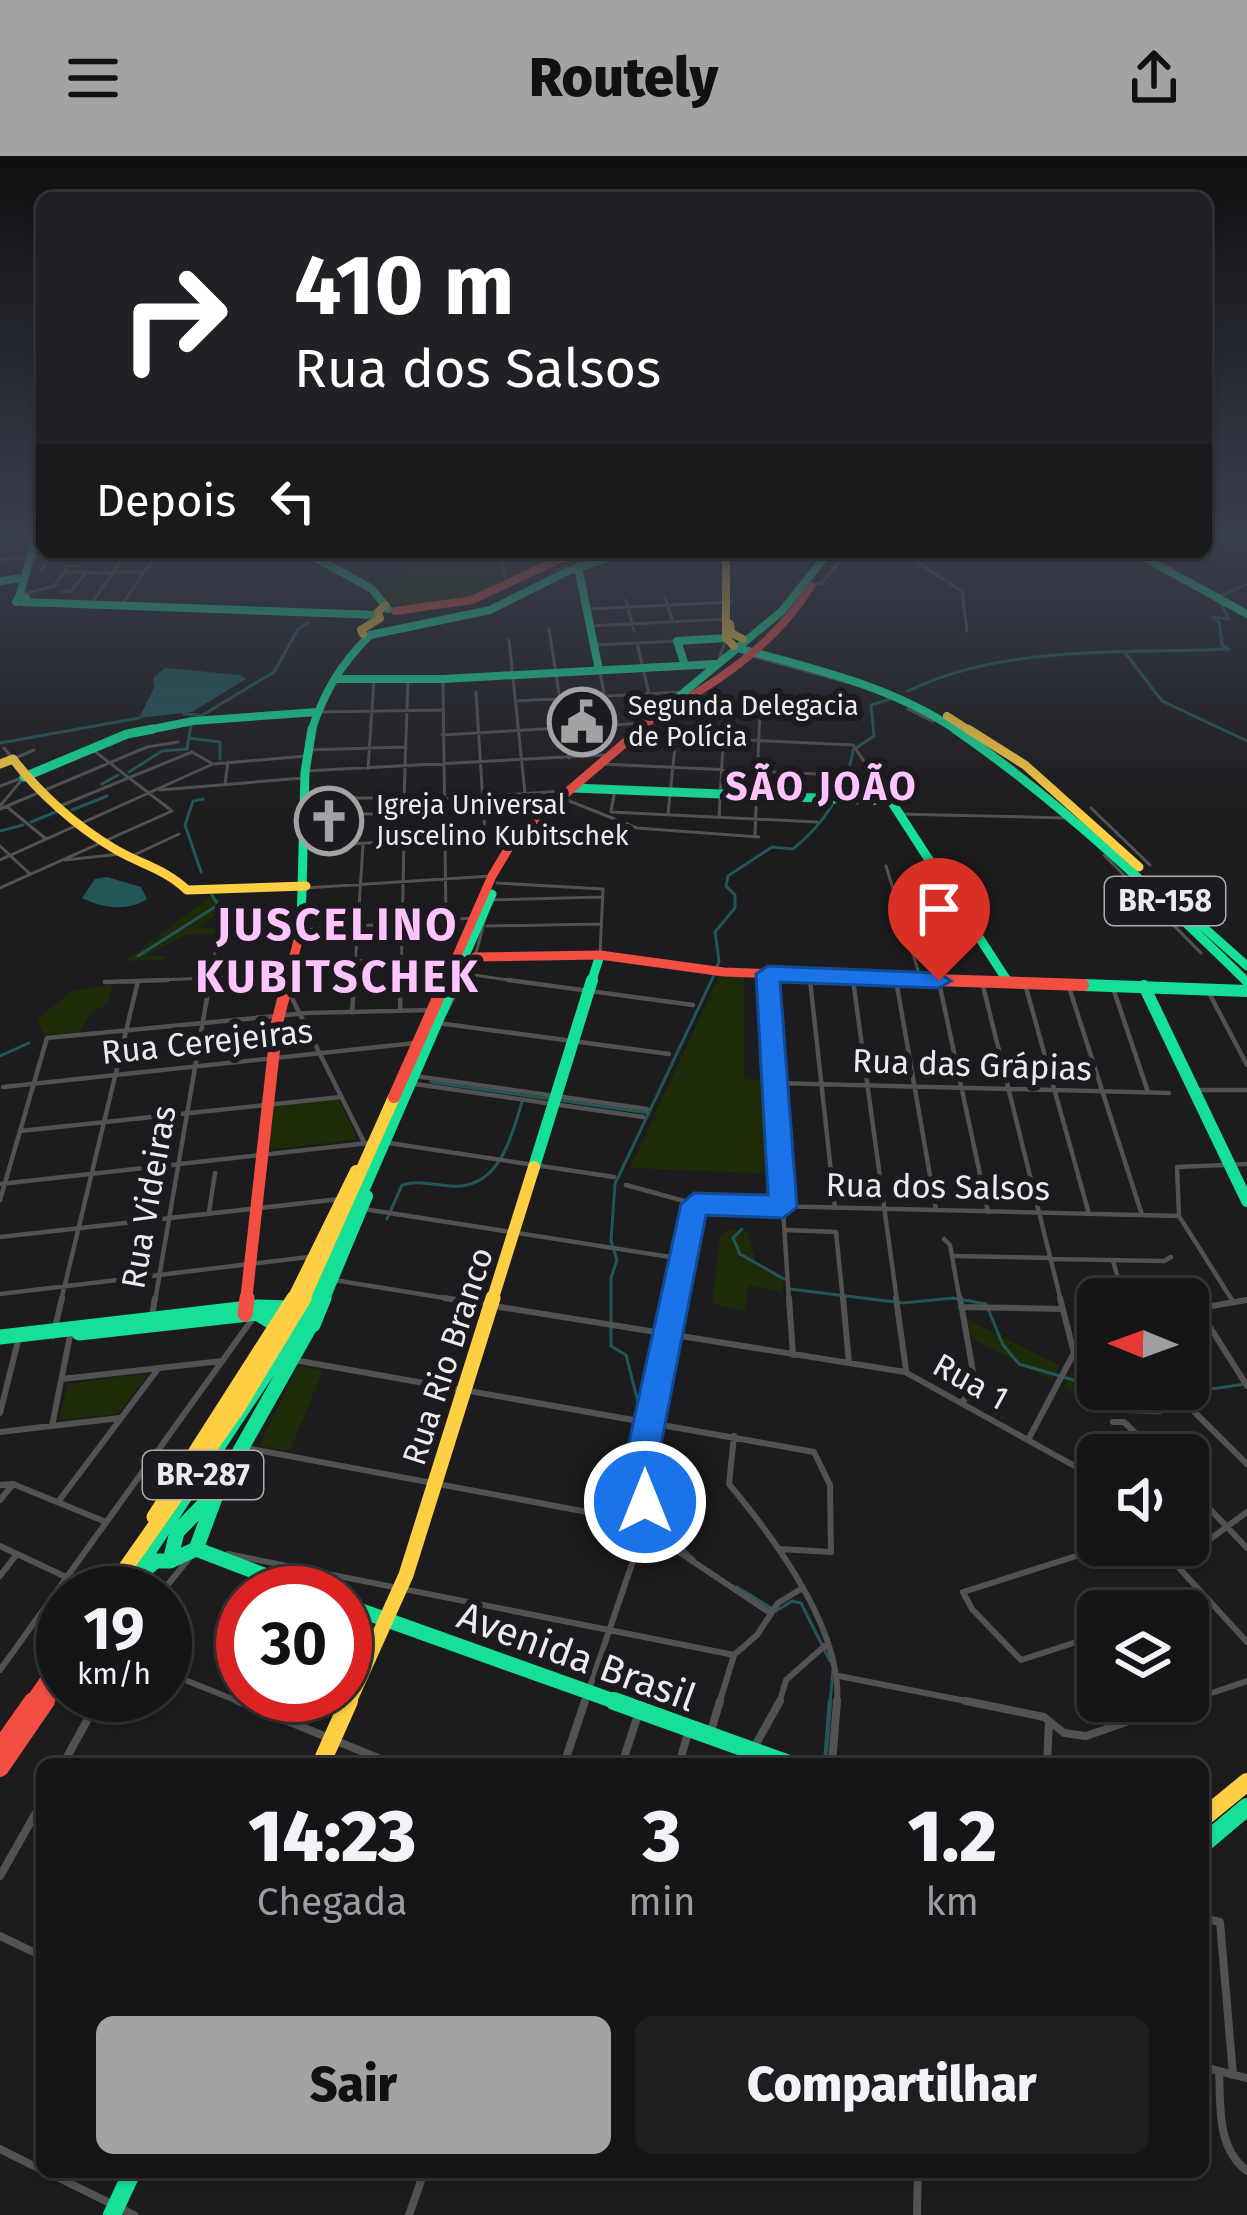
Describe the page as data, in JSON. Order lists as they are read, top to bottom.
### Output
{
  "streets": {
    "main road": [
      "BR-158",
      "Rua Rio Branco",
      "BR-287",
      "Avenida Brasil"
    ],
    "street": [
      "Rua Cerejeiras",
      "Rua das Grápias",
      "Rua dos Salsos",
      "Rua Videiras",
      "Rua 1"
    ]
  },
  "crossings": [
    ["BR-158", "BR-287"],
    ["Rua Cerejeiras", "Rua Videiras"],
    ["Rua Cerejeiras", "BR-287"],
    ["Rua Rio Branco", "Rua 1"],
    ["Rua Rio Branco", "Avenida Brasil"],
    ["Rua 1", "BR-287"]
  ],
  "districts": ["SÃO JOÃO", "JUSCELINO KUBITSCHEK"],
  "places": {
    "public building": ["Segunda Delegacia de Polícia"],
    "church": ["Igreja Universal Juscelino Kubitschek"]
  },
  "north": "left",
  "page": {
    "header": "Routely",
    "turn": ["410 m", "Rua dos Salsos"],
    "then": "Depois",
    "speed": "19 km/h",
    "limit": "30",
    "eta": [
      "14:23",
      "Chegada",
      "3",
      "min",
      "1.2",
      "km"
    ],
    "buttons": ["Sair", "Compartilhar"]
  }
}
